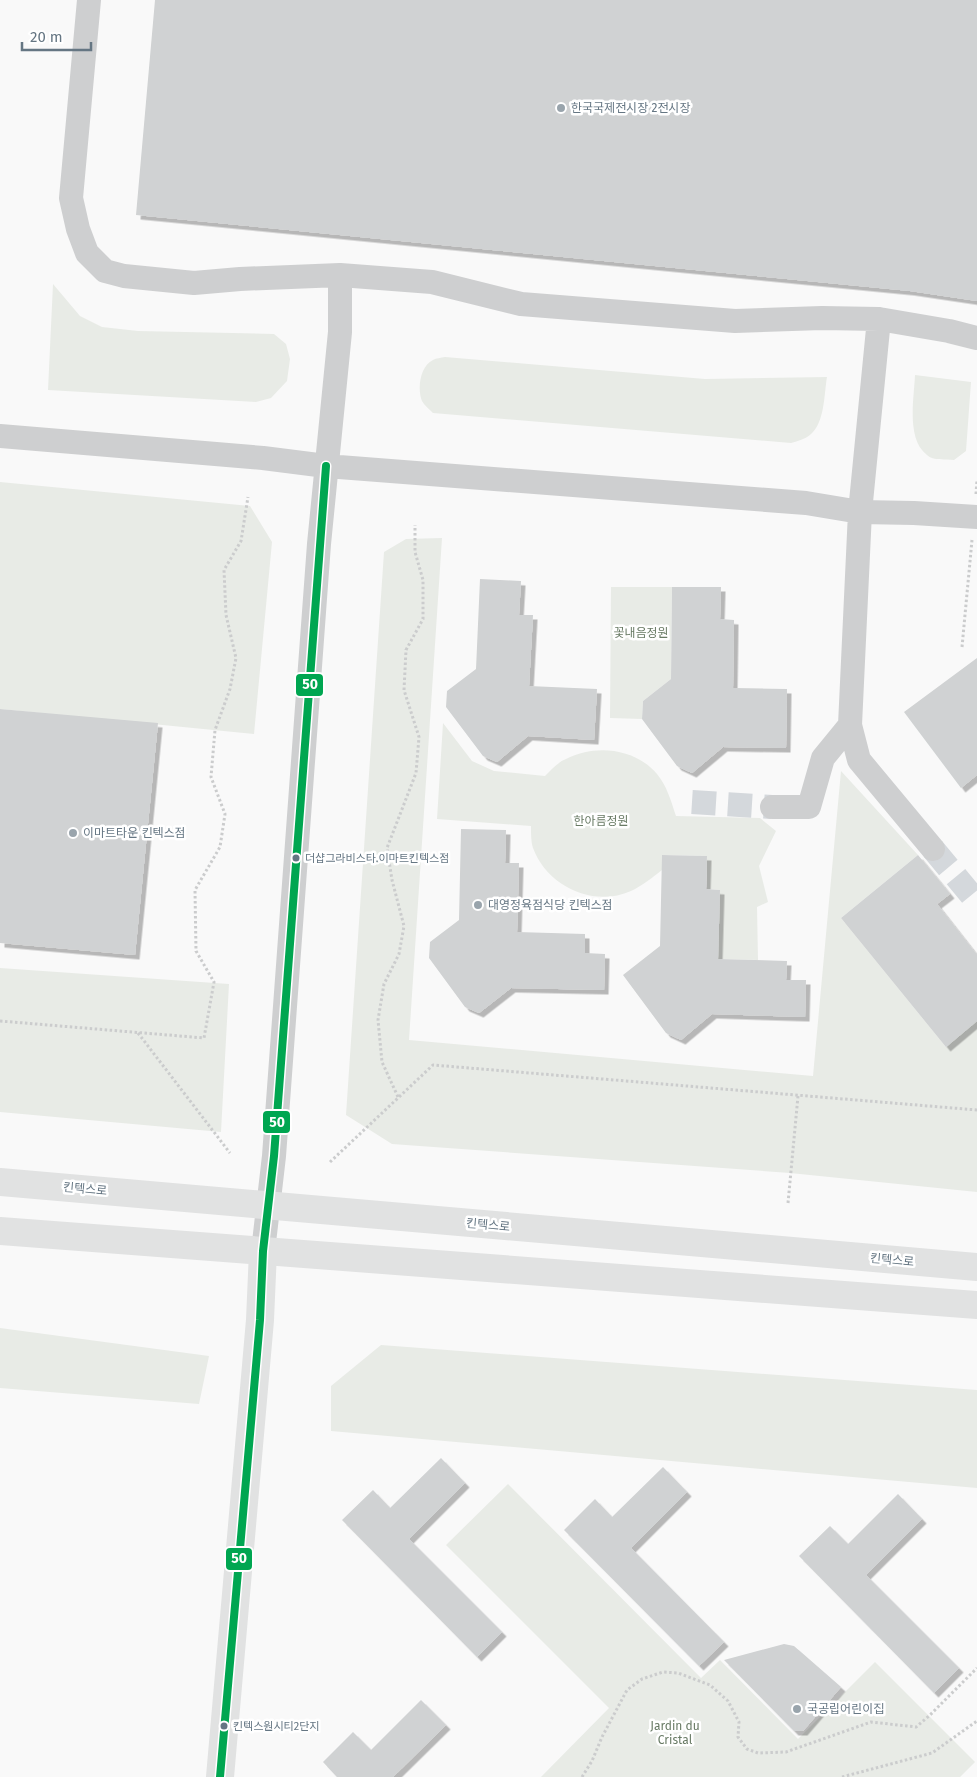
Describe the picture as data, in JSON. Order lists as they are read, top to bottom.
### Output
{
  "streets": {
    "main road": ["킨텍스로"]
  },
  "parks": ["꽃내음정원", "한아름정원", "Jardin du Cristal"],
  "places": [
    "한국국제전시장 2전시장",
    "이마트타운 킨텍스점",
    "더샵그라비스타.이마트킨텍스점",
    "대영정육점식당 킨텍스점",
    "국공립어린이집",
    "킨텍스원시티2단지"
  ],
  "lines": ["transit line 50"],
  "scale_bar": "20 m"
}
